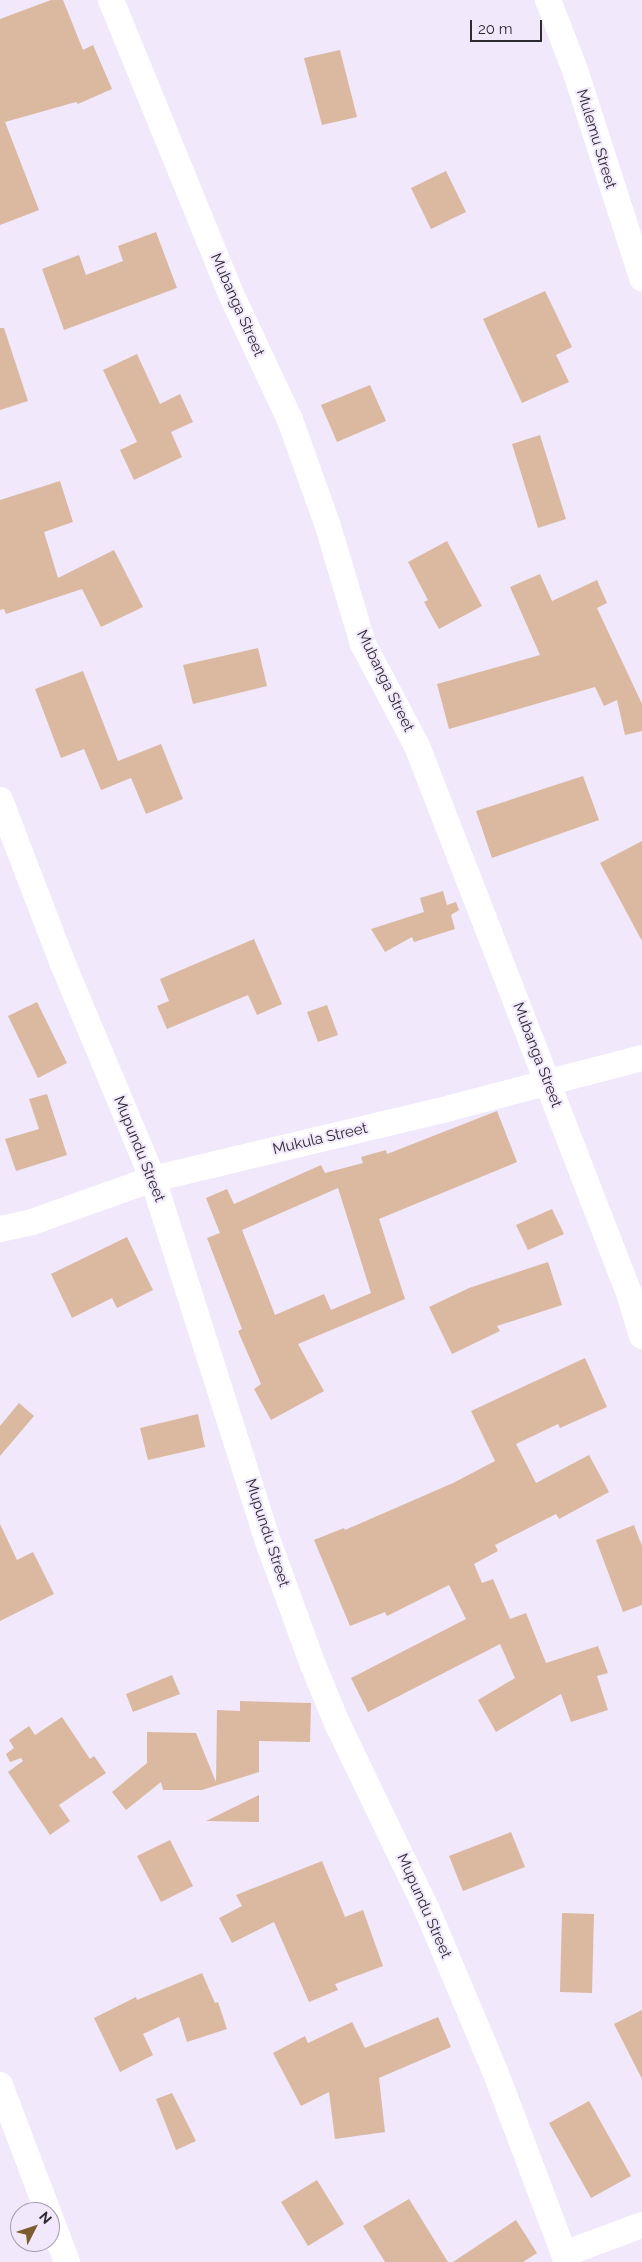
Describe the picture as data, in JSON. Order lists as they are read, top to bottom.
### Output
{
  "streets": {
    "street": [
      "Mulemu Street",
      "Mubanga Street",
      "Mukula Street",
      "Mupundu Street"
    ]
  },
  "crossings": [
    ["Mubanga Street", "Mukula Street"],
    ["Mukula Street", "Mupundu Street"]
  ],
  "scale_bar": "20 m",
  "north": "top right"
}
